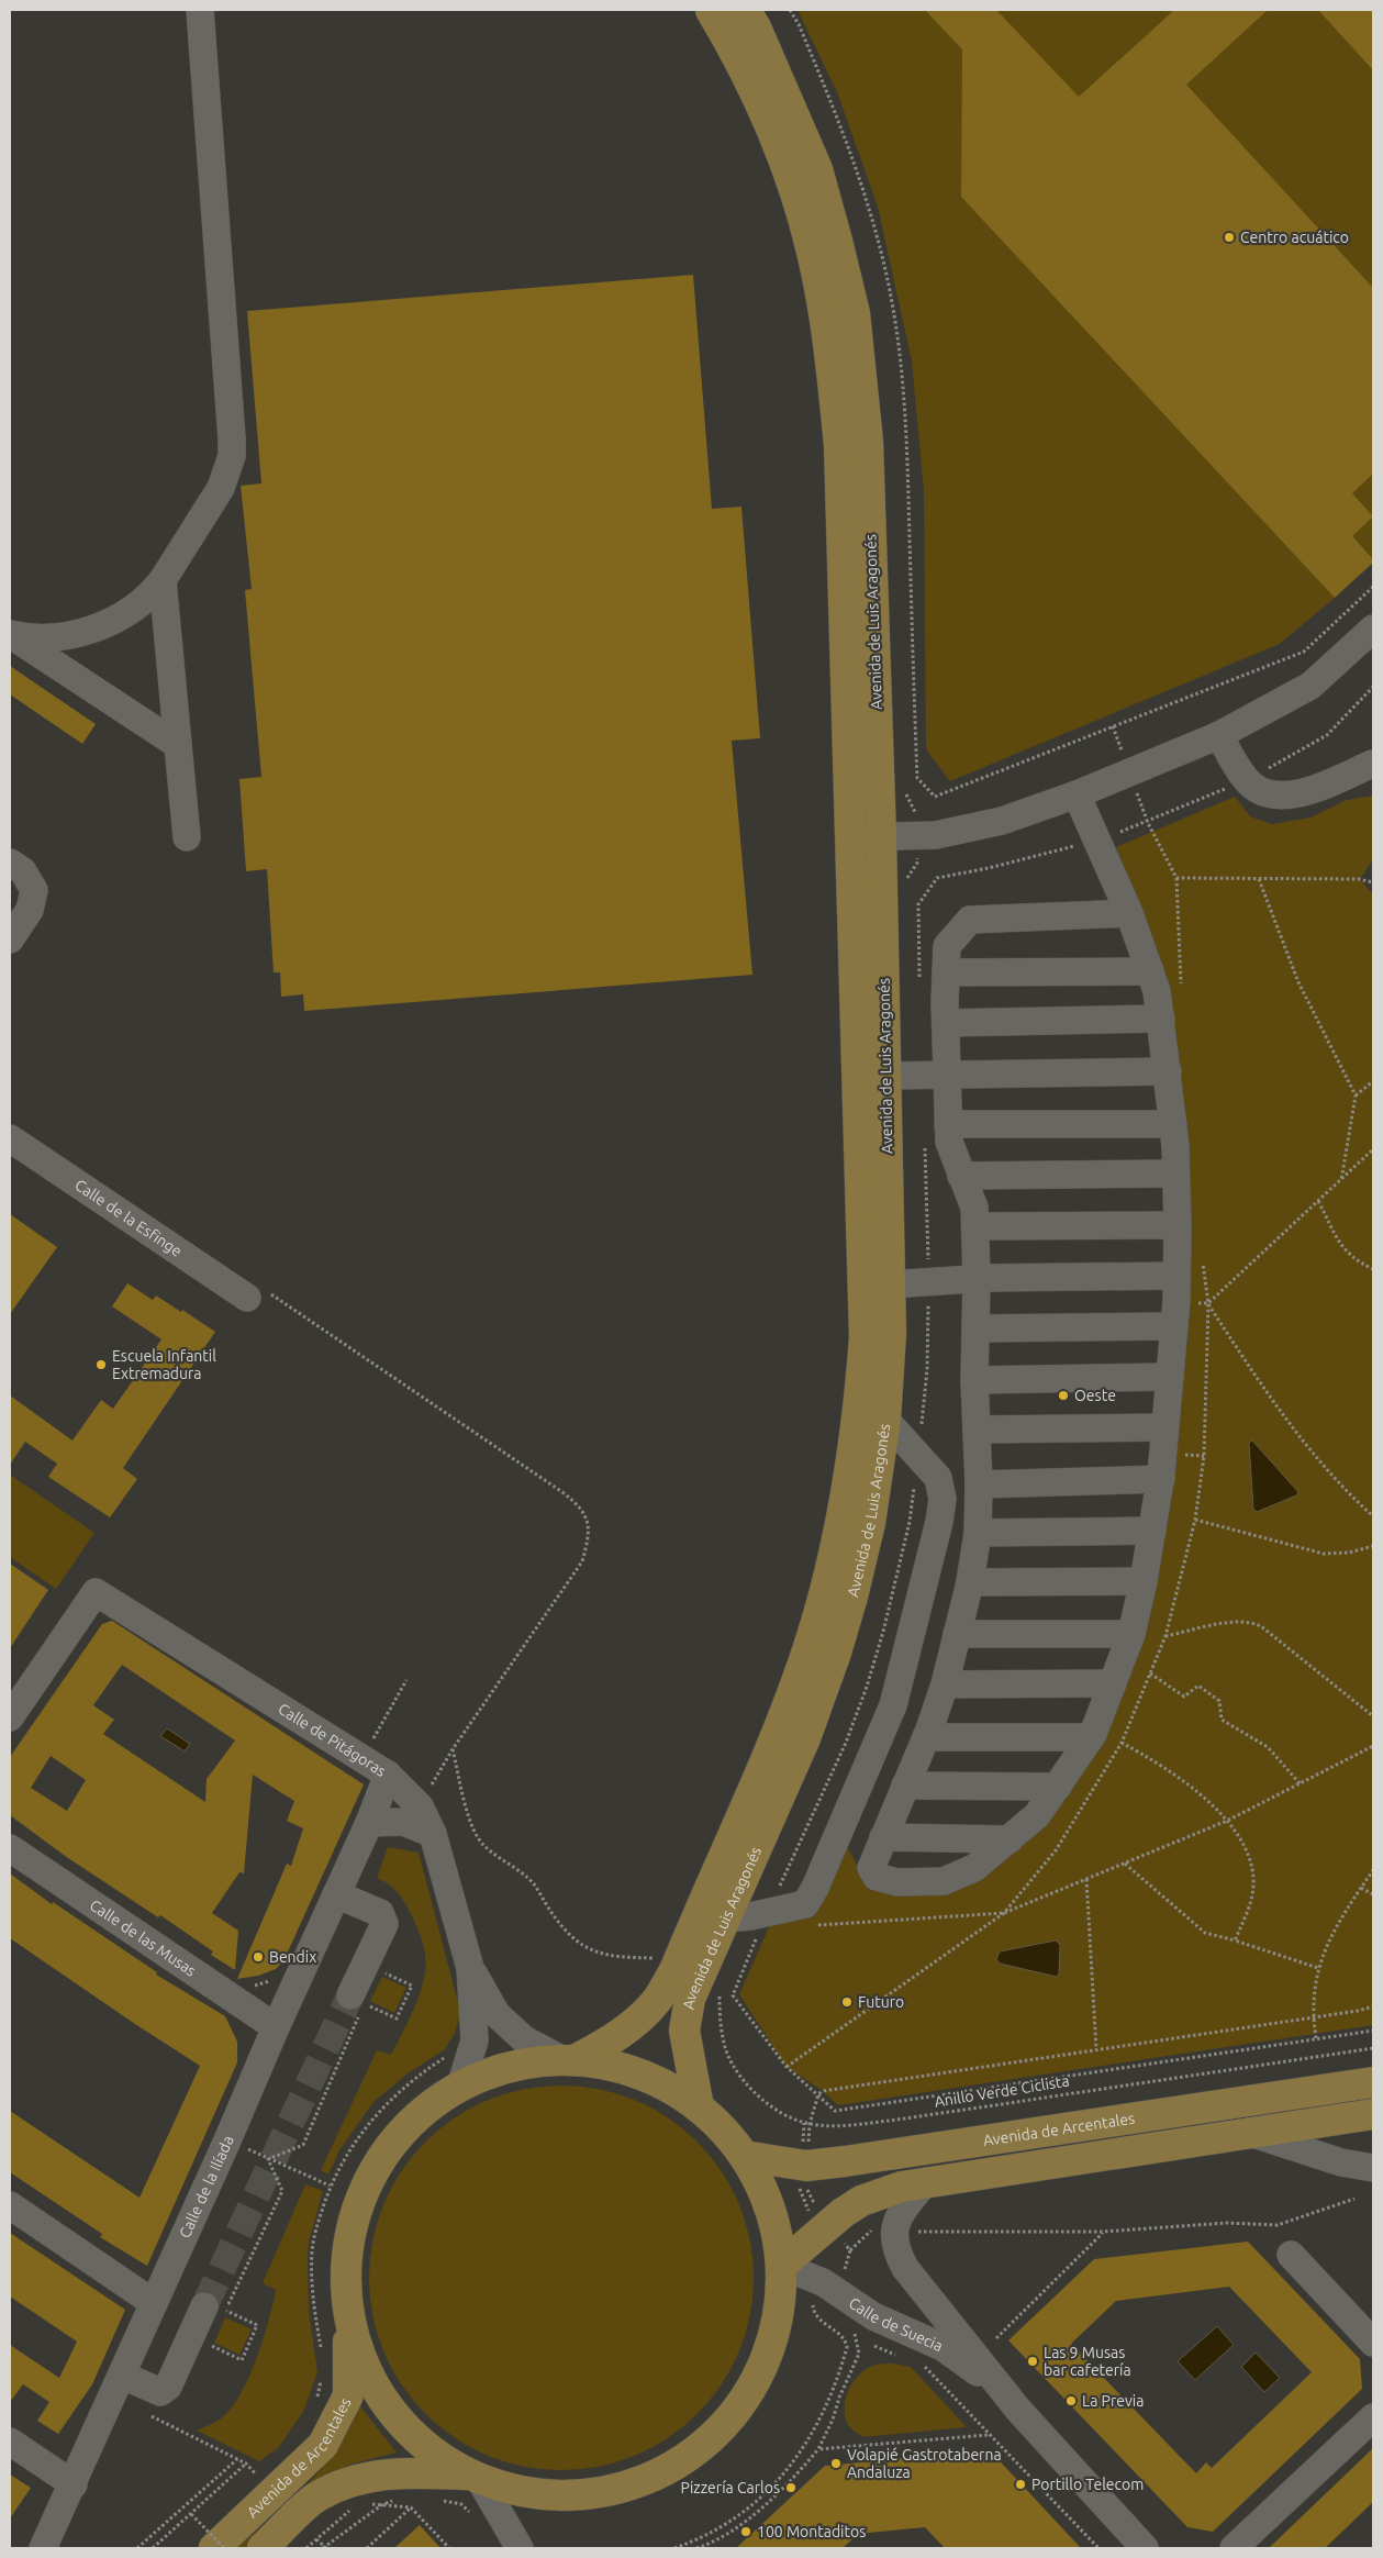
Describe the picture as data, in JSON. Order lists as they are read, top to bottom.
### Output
{
  "streets": {
    "main road": ["Avenida de Luis Aragonés", "Avenida de Arcentales"],
    "street": [
      "Calle de la Esfinge",
      "Calle de Pitágoras",
      "Calle de las Musas",
      "Calle de la Ilíada",
      "Calle de Suecia"
    ],
    "path": ["Anillo Verde Ciclista"]
  },
  "crossings": [
    ["Avenida de Luis Aragonés", "Calle de Pitágoras"],
    ["Calle de Pitágoras", "Calle de la Ilíada"],
    ["Calle de las Musas", "Calle de la Ilíada"],
    ["Avenida de Arcentales", "Calle de Suecia"]
  ],
  "places": [
    "Centro acuático",
    "Escuela Infantil Extremadura",
    "Oeste",
    "Bendix",
    "Futuro",
    "Las 9 Musas bar cafetería",
    "La Previa",
    "Volapié Gastrotaberna Andaluza",
    "Portillo Telecom",
    "Pizzería Carlos",
    "100 Montaditos"
  ]
}
